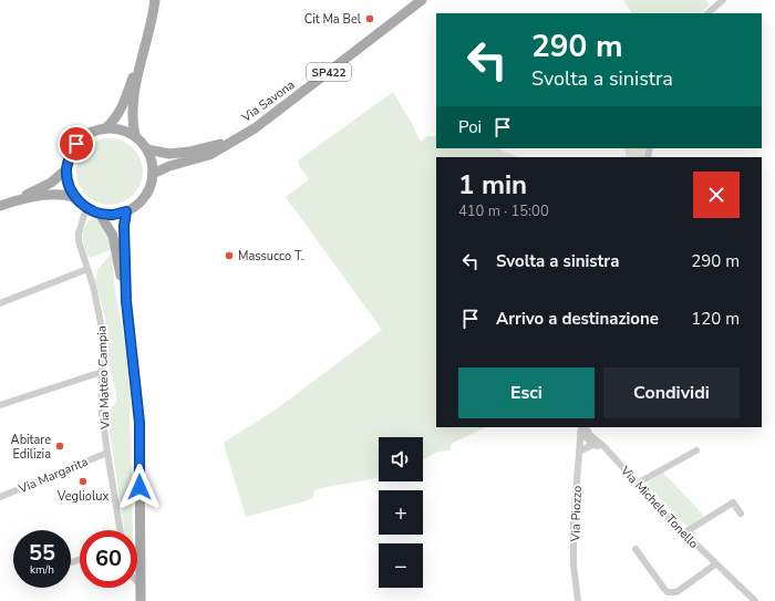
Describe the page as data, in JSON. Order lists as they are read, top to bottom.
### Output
{
  "streets": {
    "main road": ["SP422", "Via Savona"],
    "street": [
      "Via Matteo Campia",
      "Via Margarita",
      "Via Michele Tonello",
      "Via Piozzo"
    ]
  },
  "crossings": [
    ["Via Savona", "Via Matteo Campia"],
    ["Via Matteo Campia", "Via Margarita"],
    ["Via Michele Tonello", "Via Piozzo"]
  ],
  "places": [
    "Cit Ma Bel",
    "Massucco T.",
    "Abitare Edilizia",
    "Vegliolux"
  ],
  "page": {
    "turn": ["290 m", "Svolta a sinistra"],
    "then": "Poi",
    "heading": ["1 min", "410 m · 15:00"],
    "list": [
      {
        "name": "Svolta a sinistra",
        "value": "290 m"
      },
      {
        "name": "Arrivo a destinazione",
        "value": "120 m"
      }
    ],
    "buttons": ["Esci", "Condividi"],
    "map_buttons": ["+", "−"],
    "speed": "55 km/h",
    "limit": "60"
  }
}
